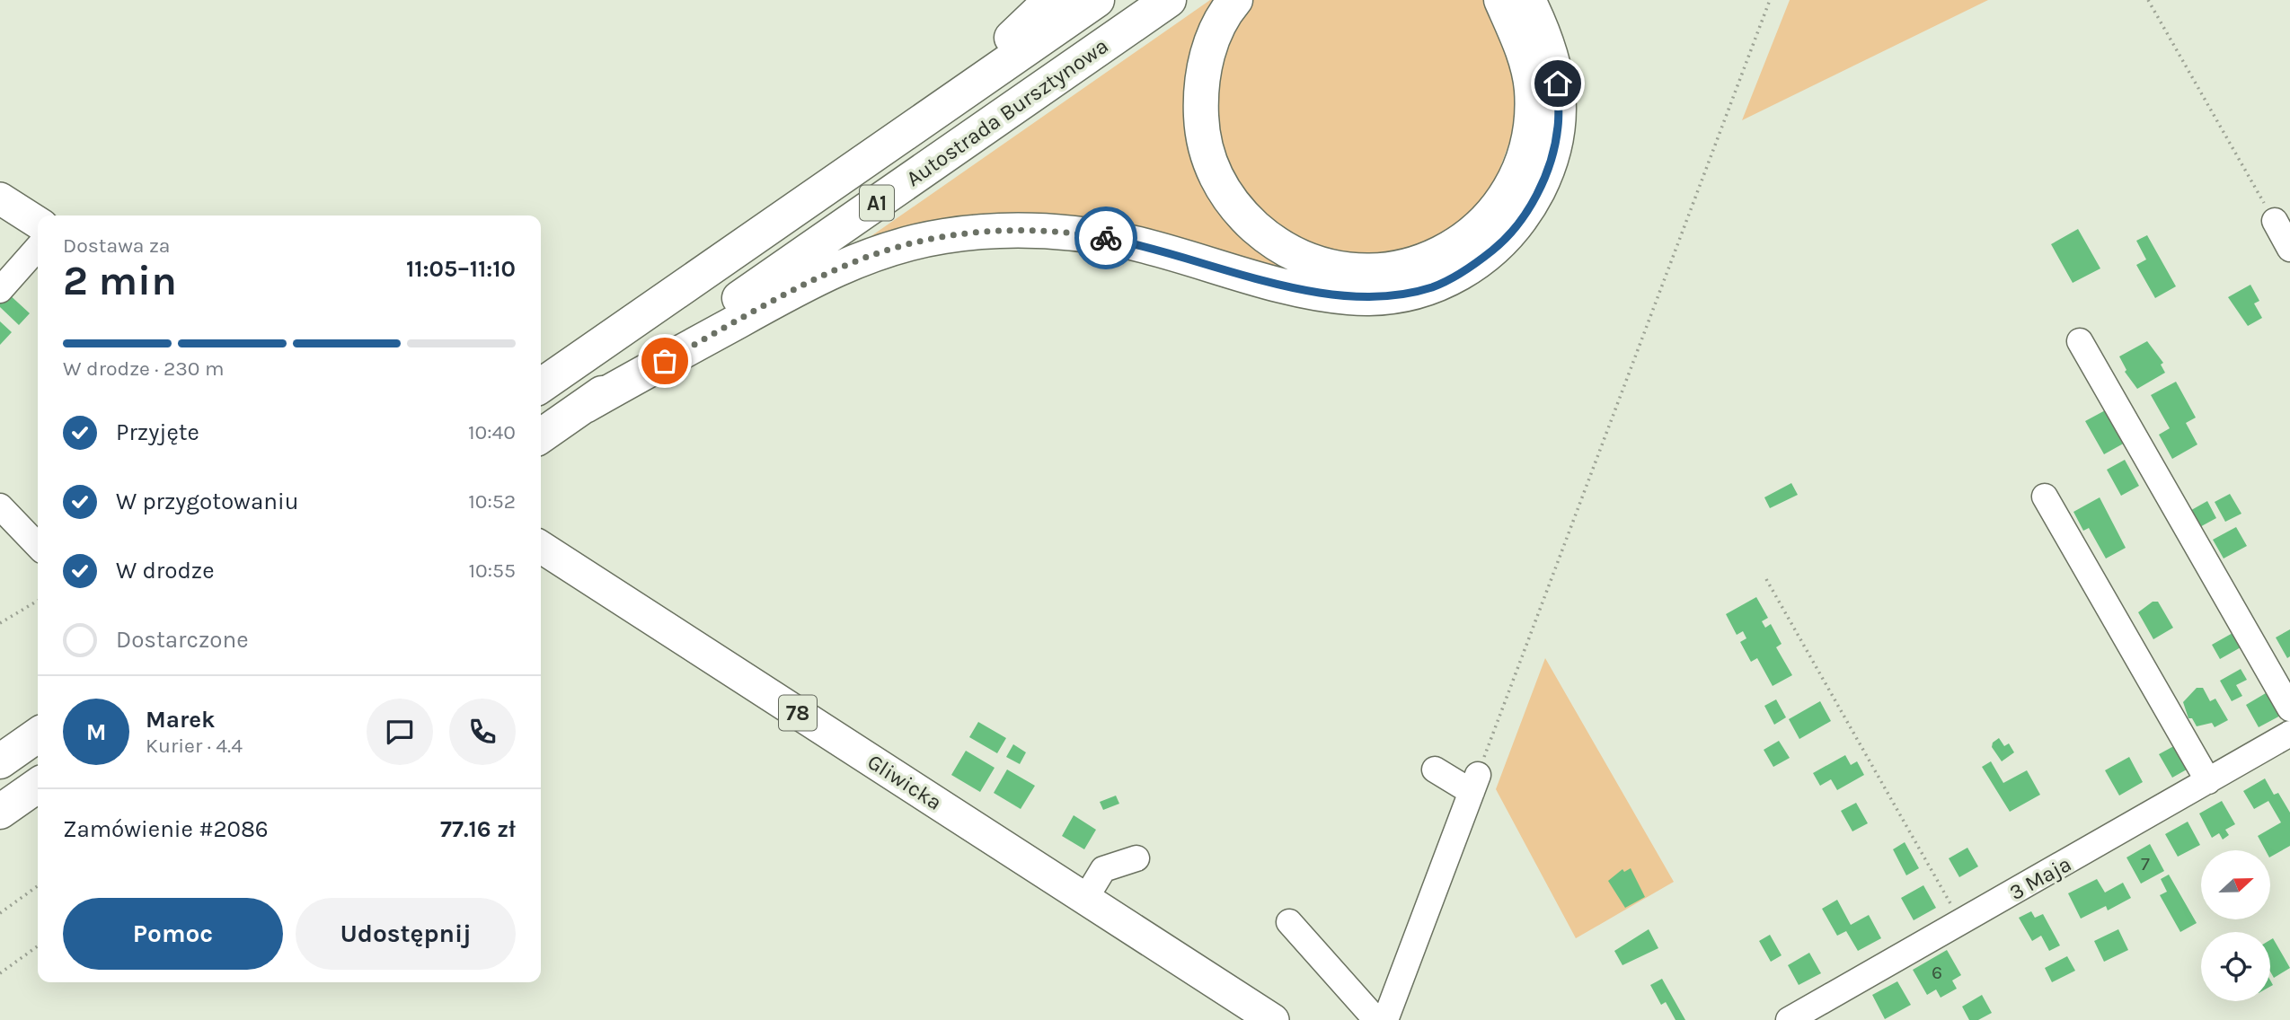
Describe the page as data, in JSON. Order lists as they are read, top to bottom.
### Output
{
  "streets": {
    "highway": ["Autostrada Bursztynowa", "A1"],
    "main road": ["78", "Gliwicka"],
    "street": ["3 Maja"]
  },
  "house_numbers": ["7", "6"],
  "north": "right",
  "page": {
    "heading": ["2 min", "Dostawa za", "11:05–11:10"],
    "panel": [
      "Marek",
      "Kurier · 4.4",
      "Zamówienie #2086",
      "77.16 zł"
    ],
    "bar": "W drodze · 230 m",
    "list": [
      ["Przyjęte", "10:40"],
      ["W przygotowaniu", "10:52"],
      ["W drodze", "10:55"],
      "Dostarczone"
    ],
    "round": "M",
    "buttons": ["Pomoc", "Udostępnij"]
  }
}
